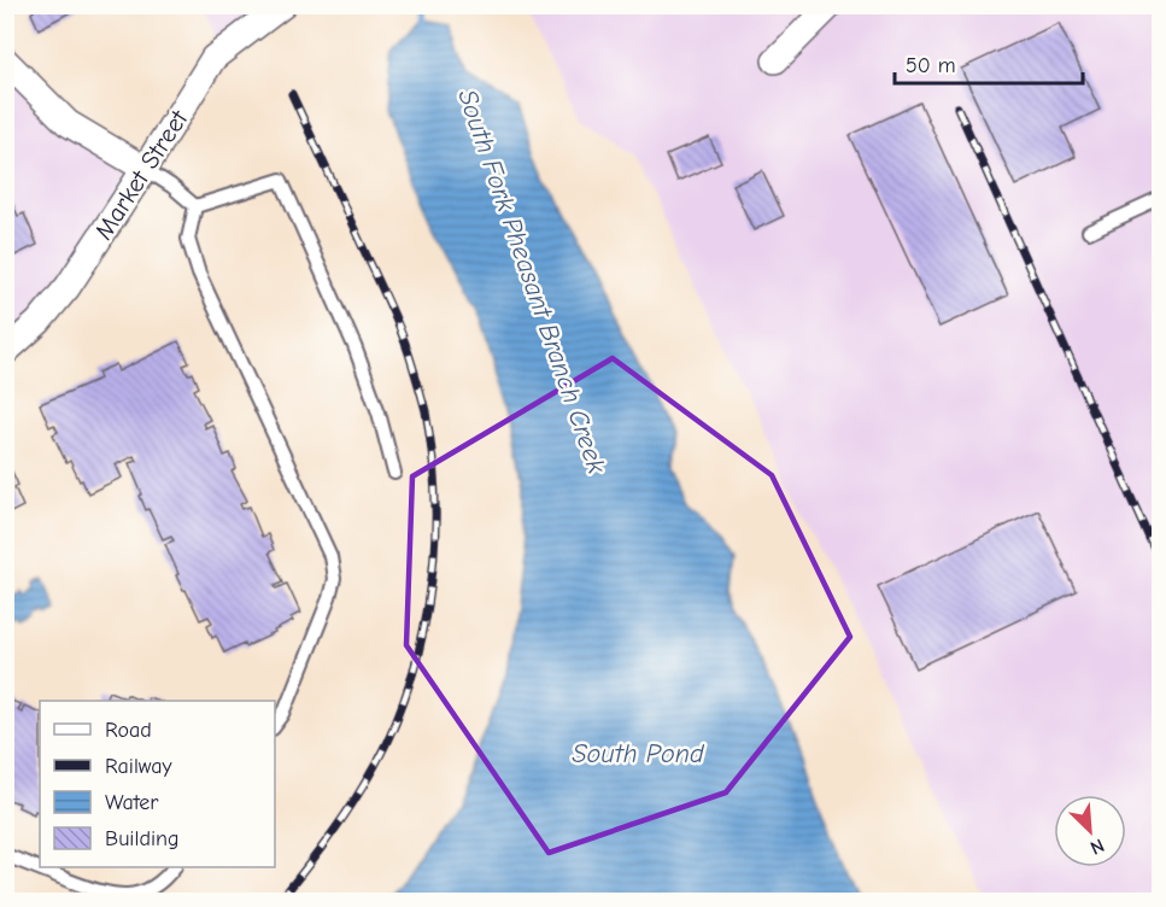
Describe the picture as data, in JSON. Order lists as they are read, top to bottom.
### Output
{
  "streets": {
    "street": ["Market Street"]
  },
  "water": ["South Fork Pheasant Branch Creek", "South Pond"],
  "legend": [
    "Road",
    "Railway",
    "Water",
    "Building"
  ],
  "scale_bar": "50 m",
  "north": "bottom right"
}
